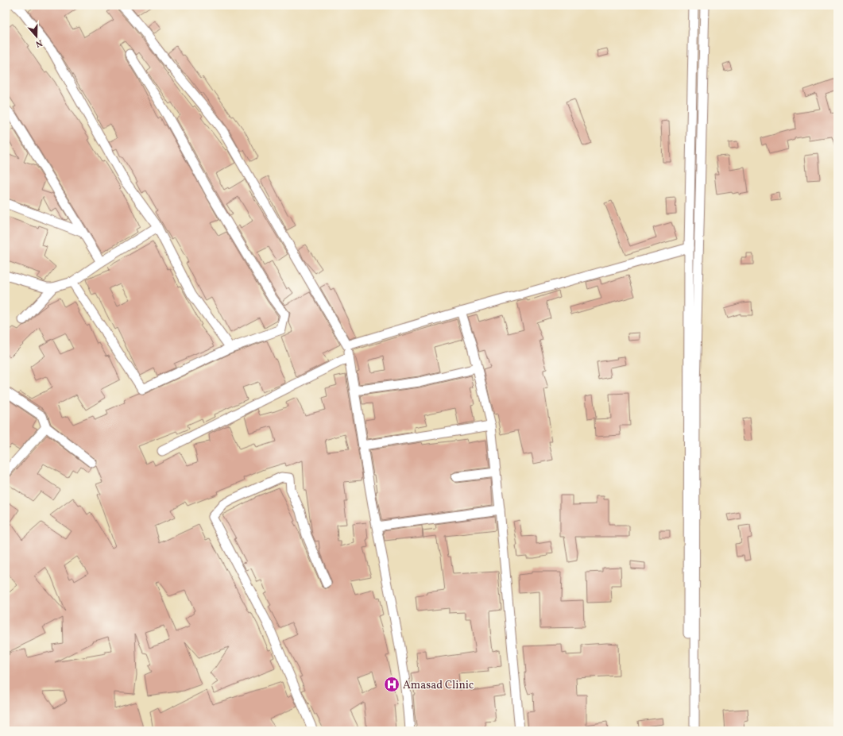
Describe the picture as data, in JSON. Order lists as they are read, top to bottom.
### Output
{
  "places": {
    "hospital": ["Amasad Clinic"]
  },
  "north": "bottom"
}
